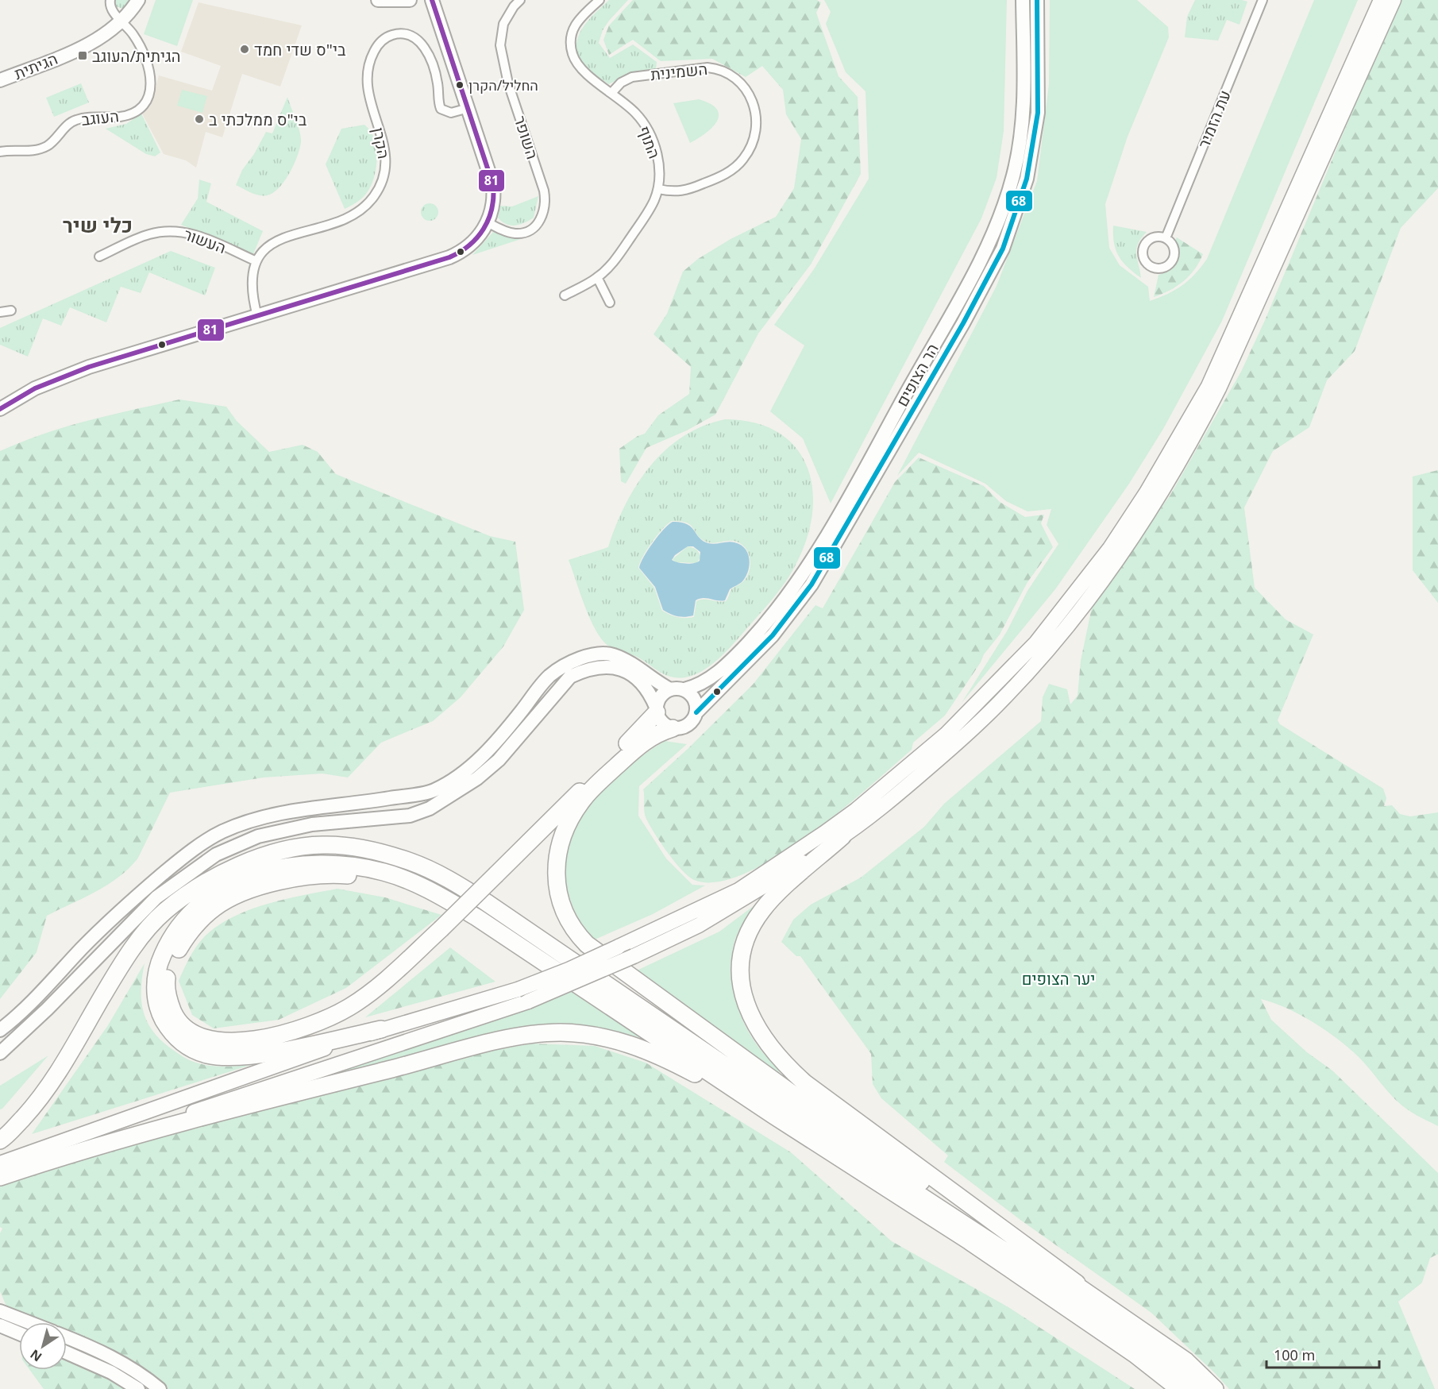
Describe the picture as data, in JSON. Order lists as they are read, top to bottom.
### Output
{
  "streets": {
    "main road": ["הגיתית", "הר הצופים"],
    "street": [
      "השמינית",
      "העוגב",
      "עת הזמיר",
      "השופר",
      "התוף",
      "הקרן",
      "העשור"
    ]
  },
  "crossings": [
    ["הגיתית", "העוגב"],
    ["השמינית", "התוף"],
    ["הקרן", "העשור"]
  ],
  "districts": ["כלי שיר"],
  "parks": ["יער הצופים"],
  "places": {
    "other": ["בי\"ס שדי חמד", "החליל/הקרן", "בי\"ס ממלכתי ב"],
    "transit": ["הגיתית/העוגב"]
  },
  "lines": ["transit line 81", "transit line 68"],
  "scale_bar": "100 m",
  "north": "bottom left"
}
